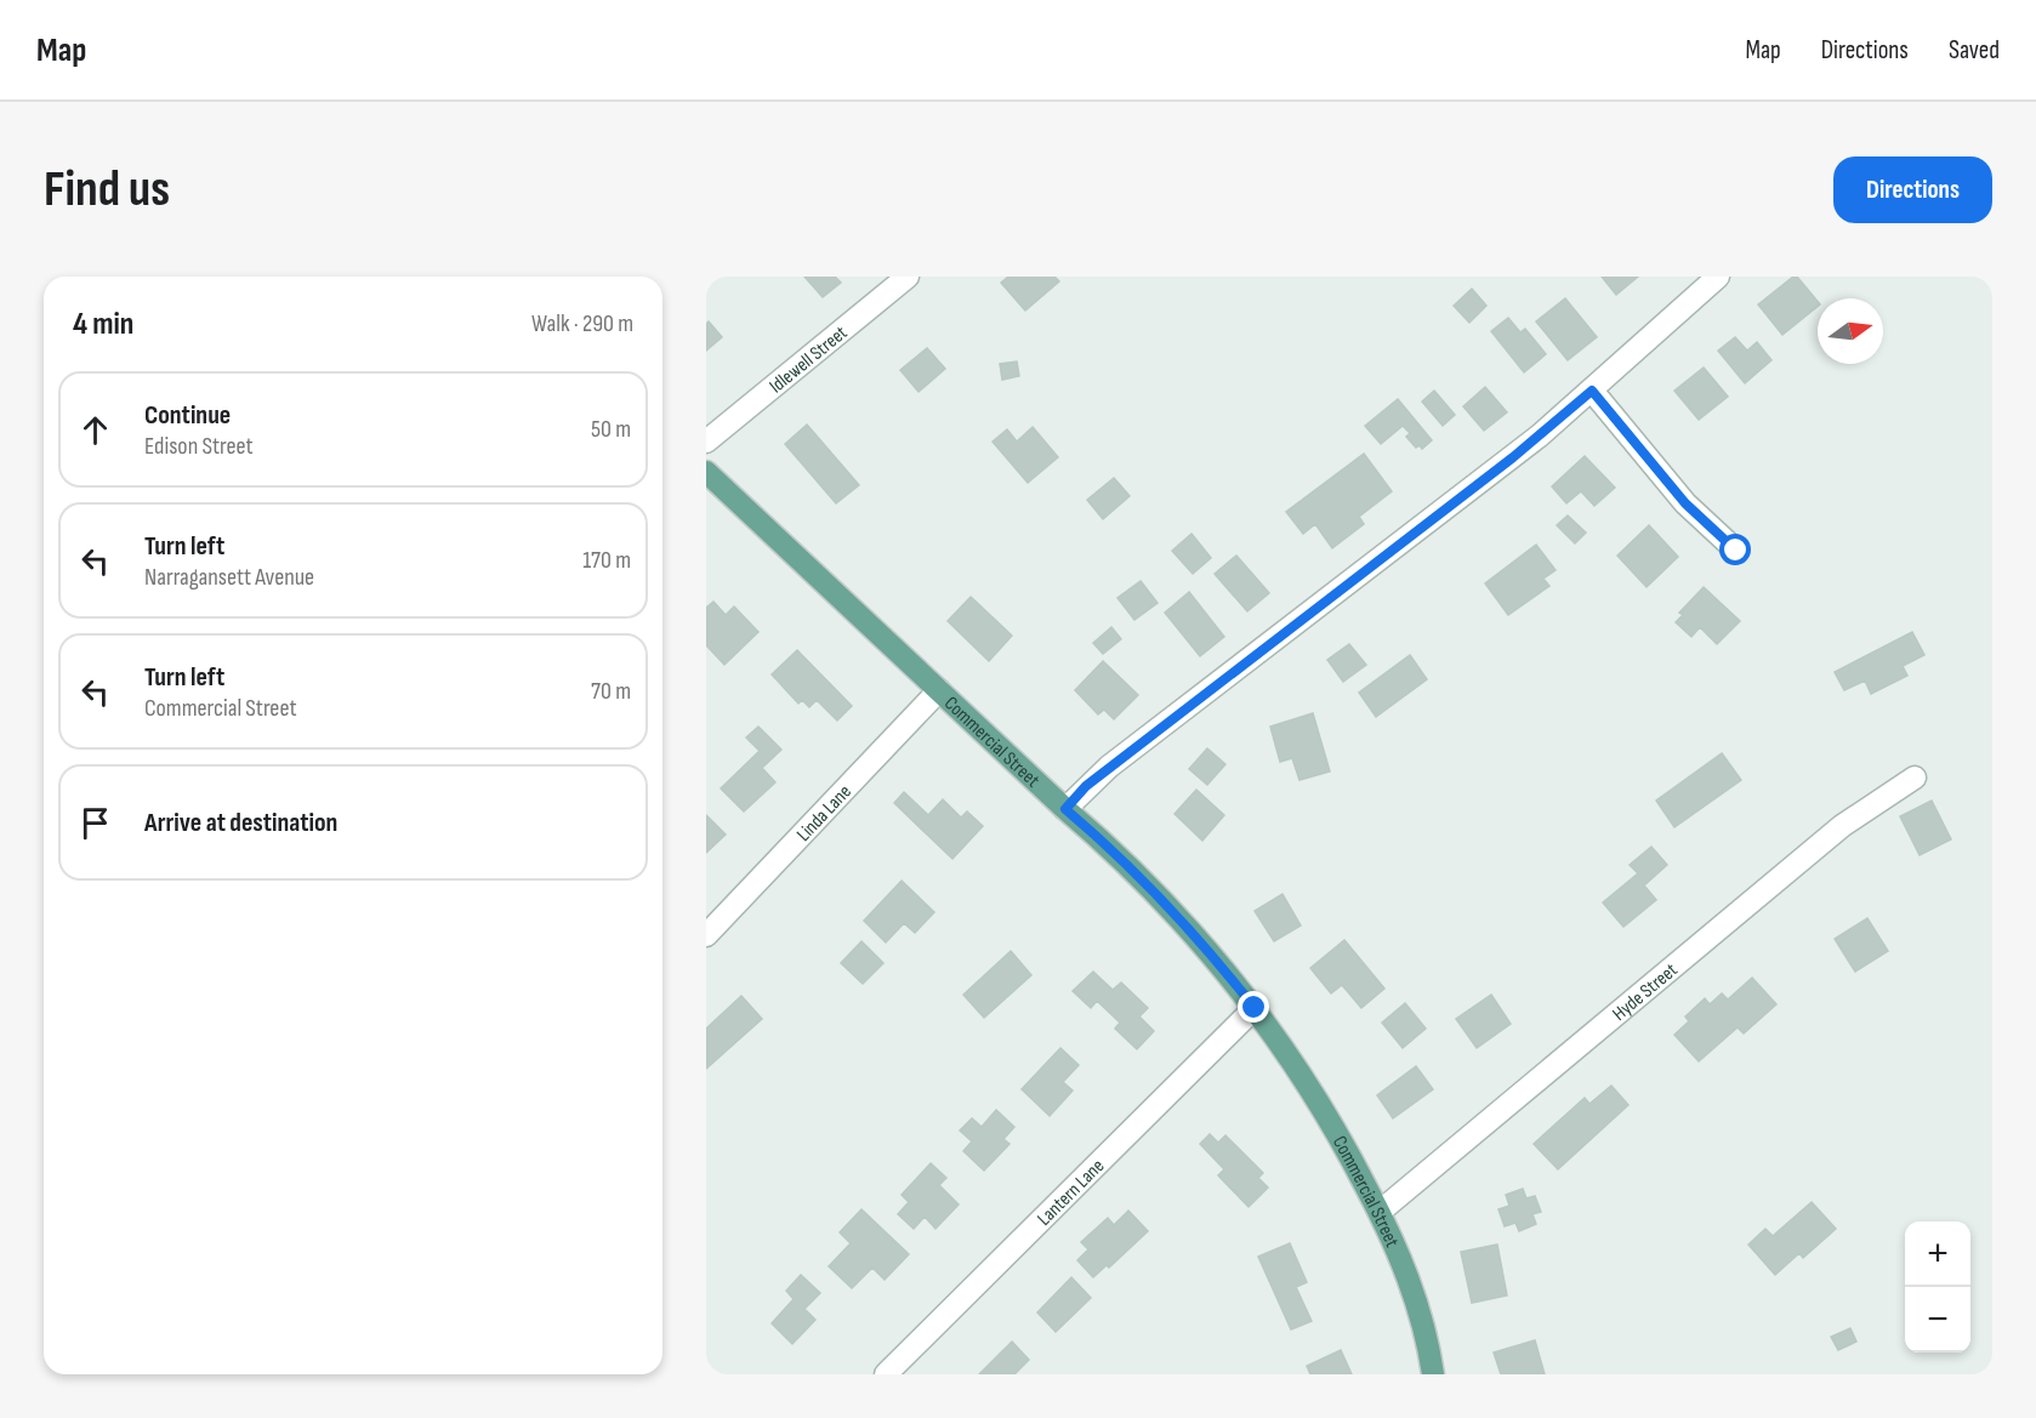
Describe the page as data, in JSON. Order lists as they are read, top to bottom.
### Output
{
  "streets": {
    "main road": ["Commercial Street"],
    "street": [
      "Idlewell Street",
      "Linda Lane",
      "Hyde Street",
      "Lantern Lane"
    ]
  },
  "crossings": [
    ["Commercial Street", "Linda Lane"],
    ["Commercial Street", "Hyde Street"],
    ["Commercial Street", "Lantern Lane"]
  ],
  "north": "right",
  "page": {
    "header": "Map",
    "nav": ["Map", "Directions", "Saved"],
    "buttons": "Directions",
    "title": "Find us",
    "heading": ["4 min", "Walk · 290 m"],
    "list": [
      ["Continue", "Edison Street", "50 m"],
      ["Turn left", "Narragansett Avenue", "170 m"],
      ["Turn left", "Commercial Street", "70 m"],
      "Arrive at destination"
    ],
    "map_buttons": ["+", "−"]
  }
}
